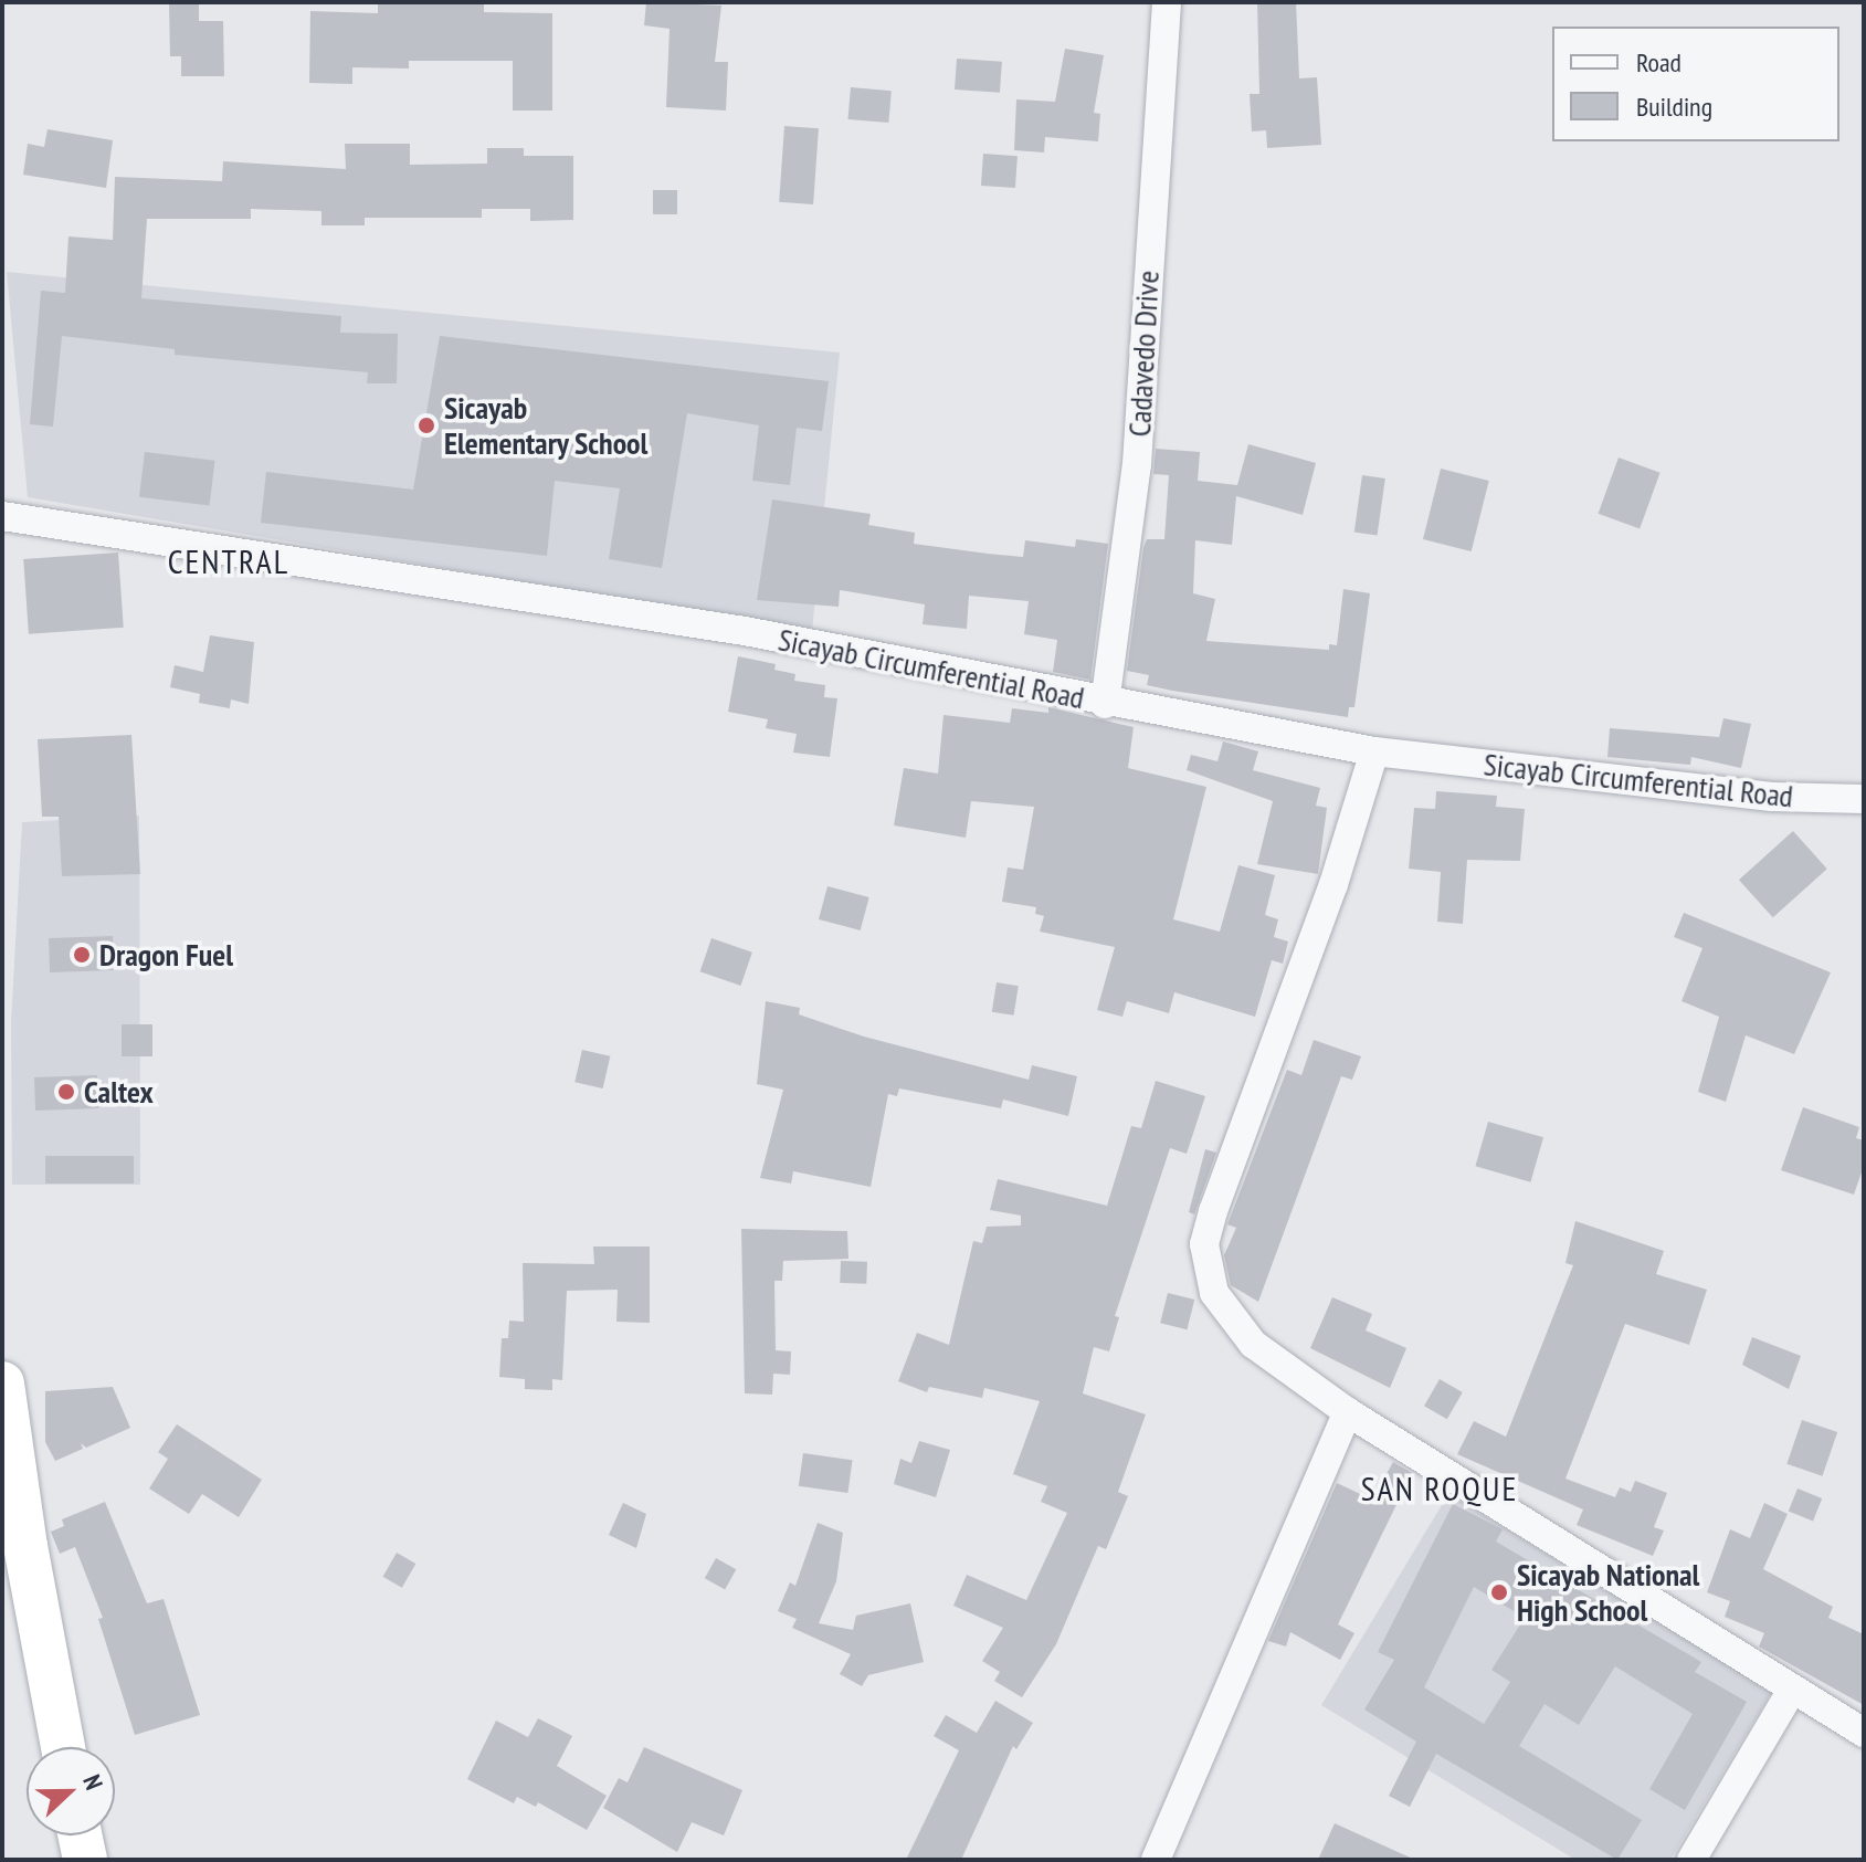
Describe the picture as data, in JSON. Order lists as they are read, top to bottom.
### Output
{
  "streets": {
    "street": ["Cadavedo Drive", "Sicayab Circumferential Road"]
  },
  "crossings": [
    ["Cadavedo Drive", "Sicayab Circumferential Road"]
  ],
  "districts": ["CENTRAL", "SAN ROQUE"],
  "places": [
    "Sicayab Elementary School",
    "Dragon Fuel",
    "Caltex",
    "Sicayab National High School"
  ],
  "legend": ["Road", "Building"],
  "north": "right"
}
